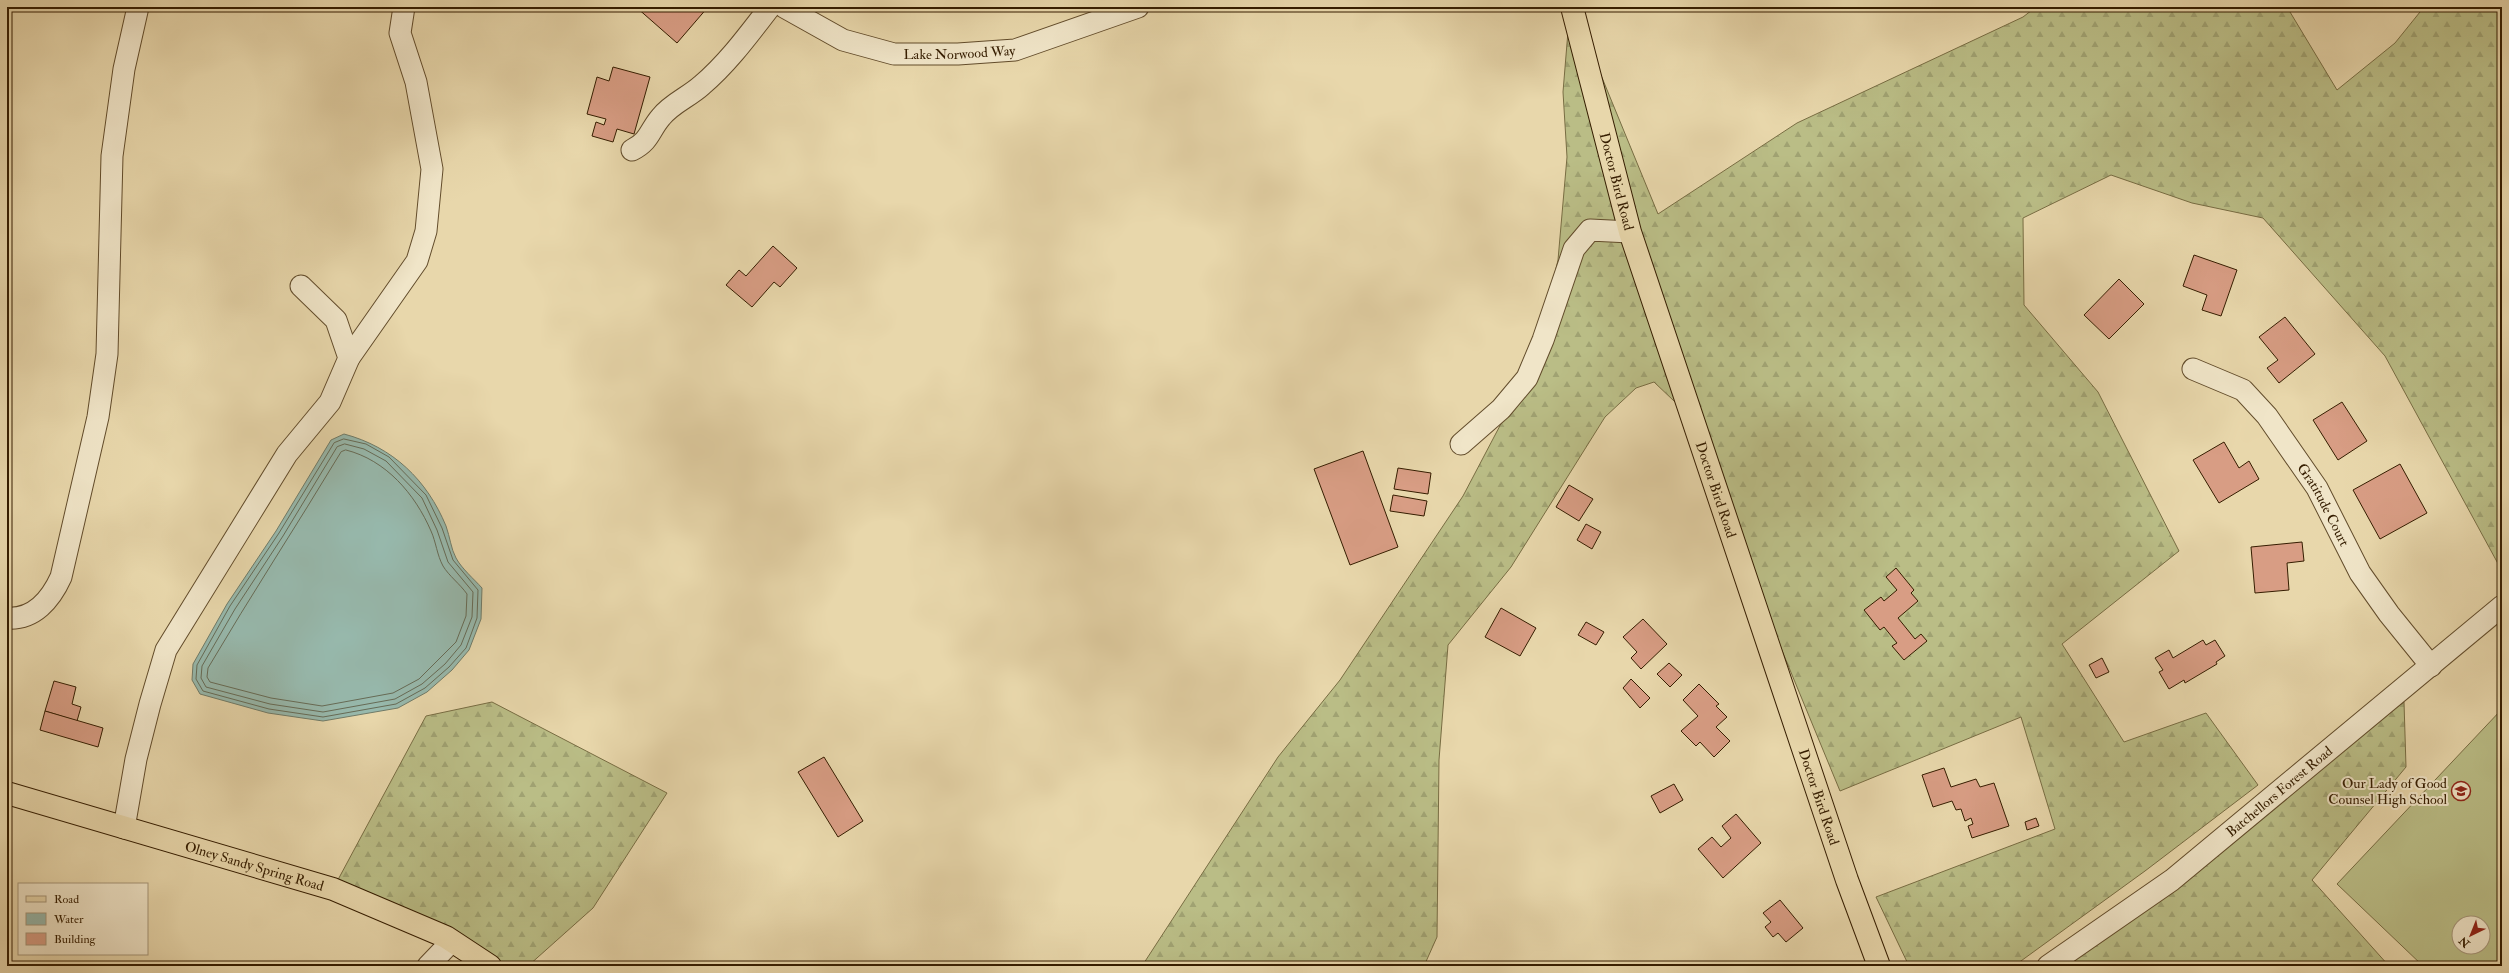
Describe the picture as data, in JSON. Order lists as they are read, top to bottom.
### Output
{
  "streets": {
    "main road": ["Doctor Bird Road", "Olney Sandy Spring Road"],
    "street": ["Lake Norwood Way", "Gratitude Court", "Batchellors Forest Road"]
  },
  "crossings": [
    ["Gratitude Court", "Batchellors Forest Road"]
  ],
  "places": {
    "school or university": ["Our Lady of Good Counsel High School"]
  },
  "legend": ["Road", "Water", "Building"],
  "north": "bottom left"
}
